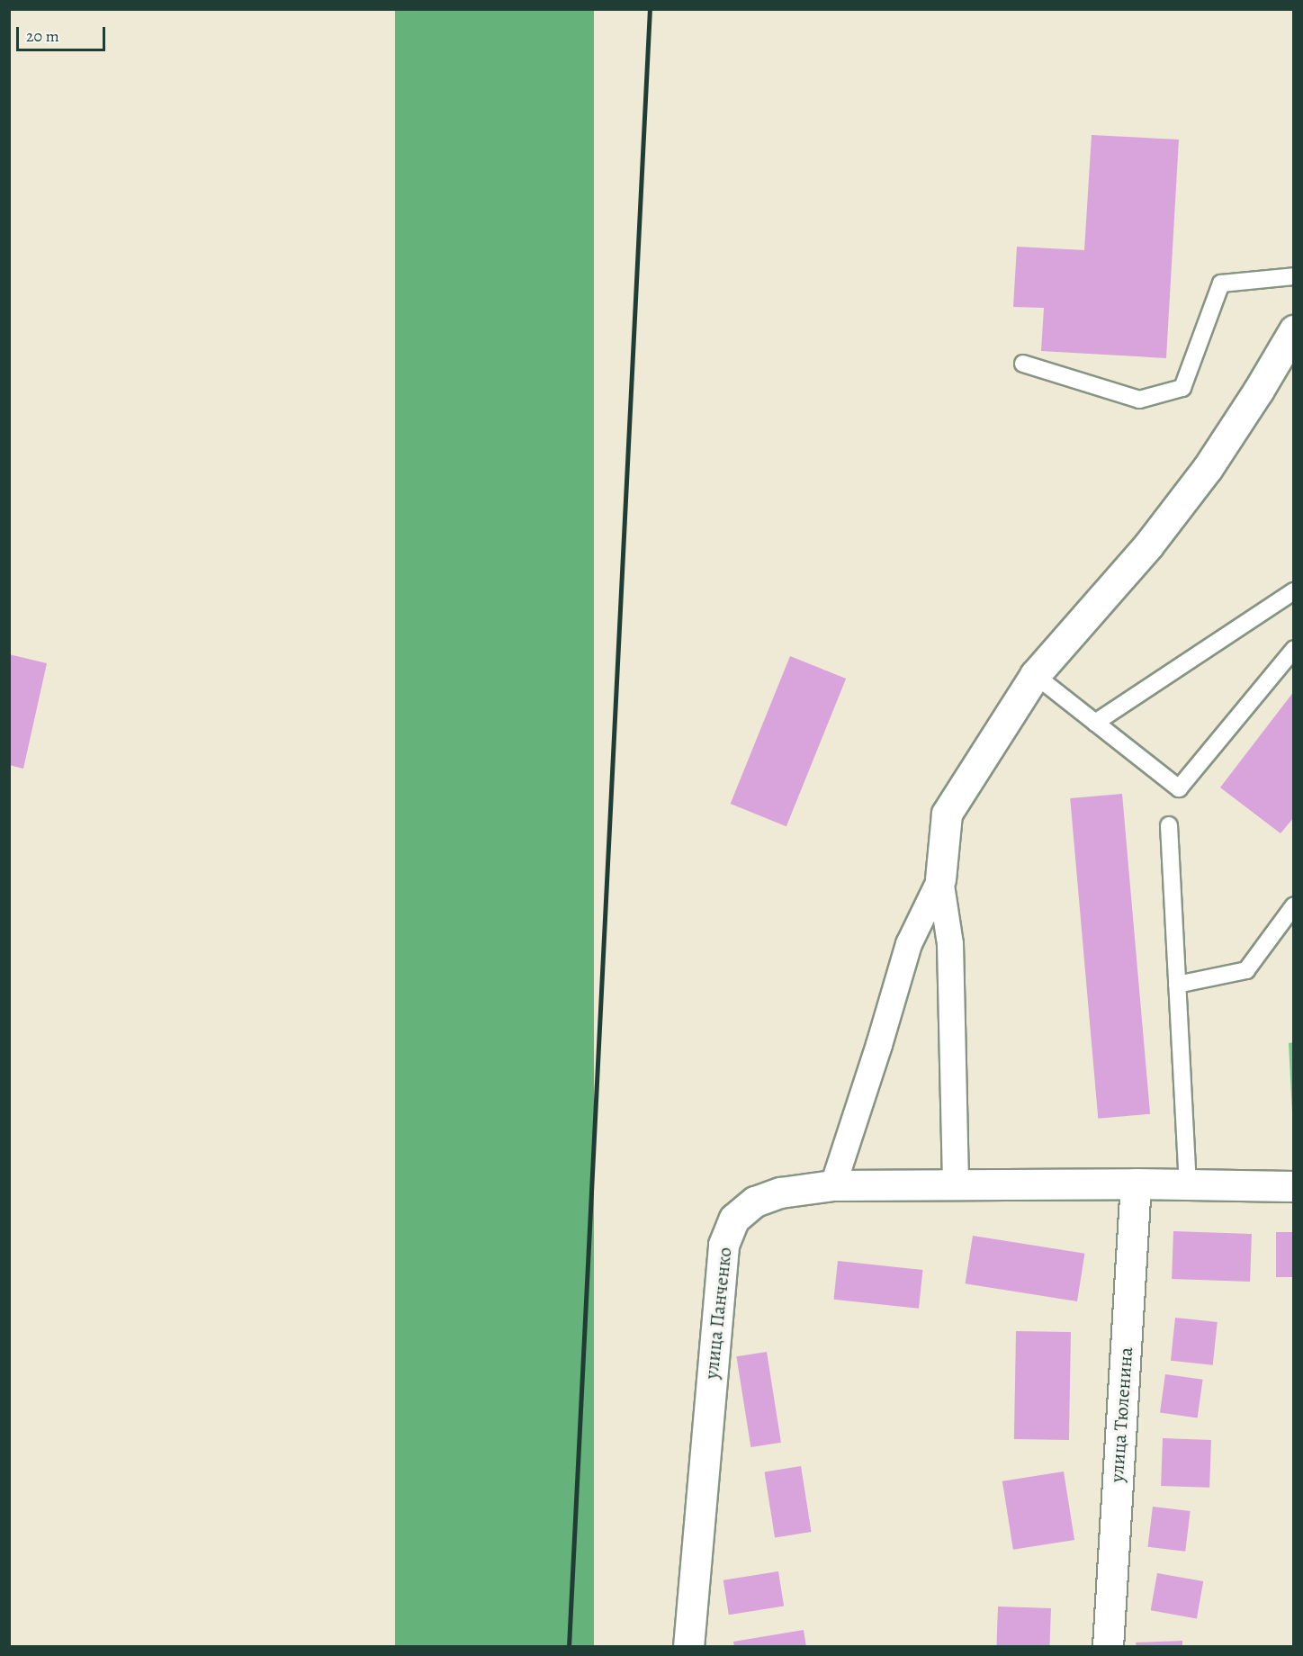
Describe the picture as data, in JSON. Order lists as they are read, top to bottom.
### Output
{
  "streets": {
    "street": ["улица Панченко", "улица Тюленина"]
  },
  "crossings": [
    ["улица Панченко", "улица Тюленина"]
  ],
  "scale_bar": "20 m"
}
